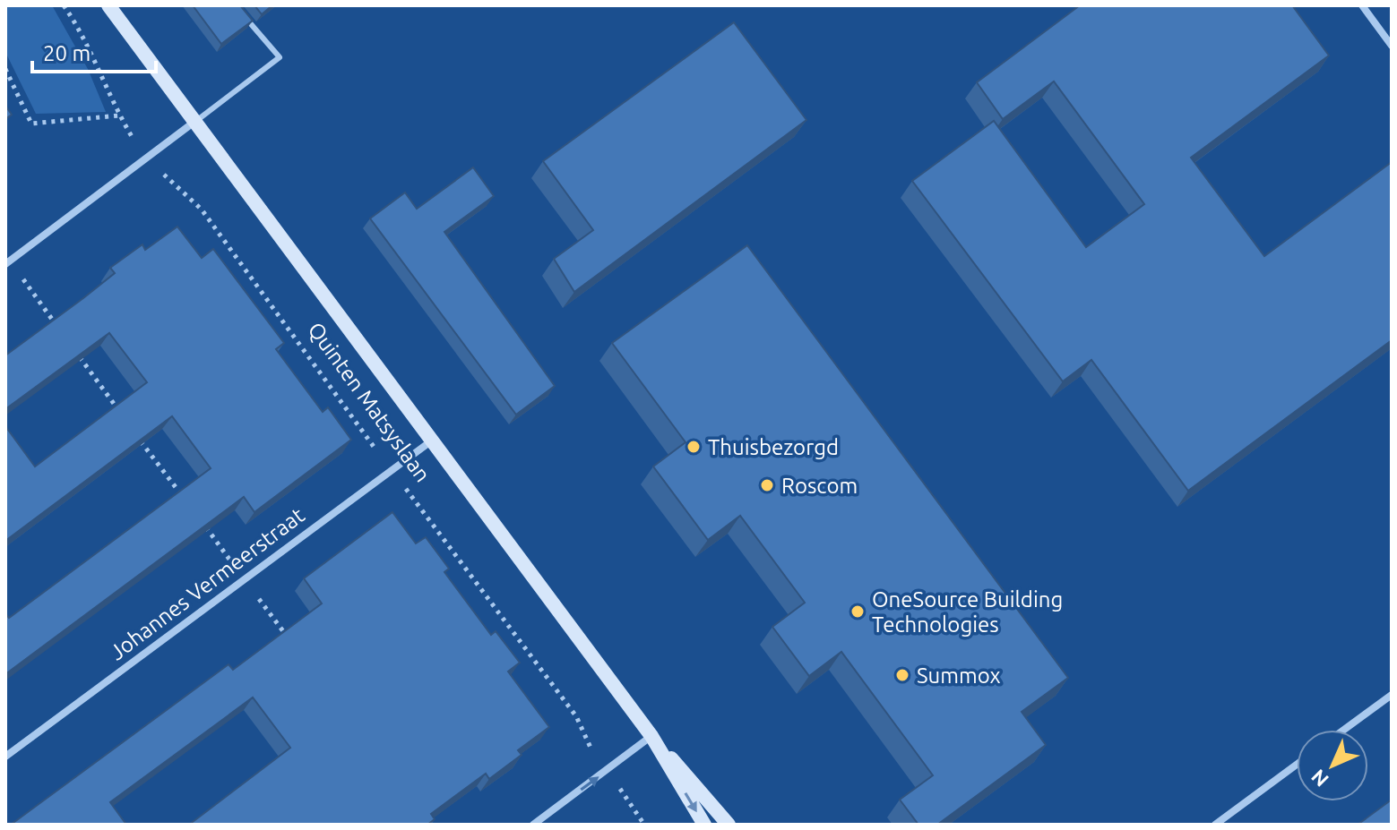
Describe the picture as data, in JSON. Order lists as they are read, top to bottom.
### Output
{
  "streets": {
    "street": ["Quinten Matsyslaan", "Johannes Vermeerstraat"]
  },
  "crossings": [
    ["Quinten Matsyslaan", "Johannes Vermeerstraat"]
  ],
  "places": [
    "Thuisbezorgd",
    "Roscom",
    "OneSource Building Technologies",
    "Summox"
  ],
  "scale_bar": "20 m",
  "north": "bottom left"
}
